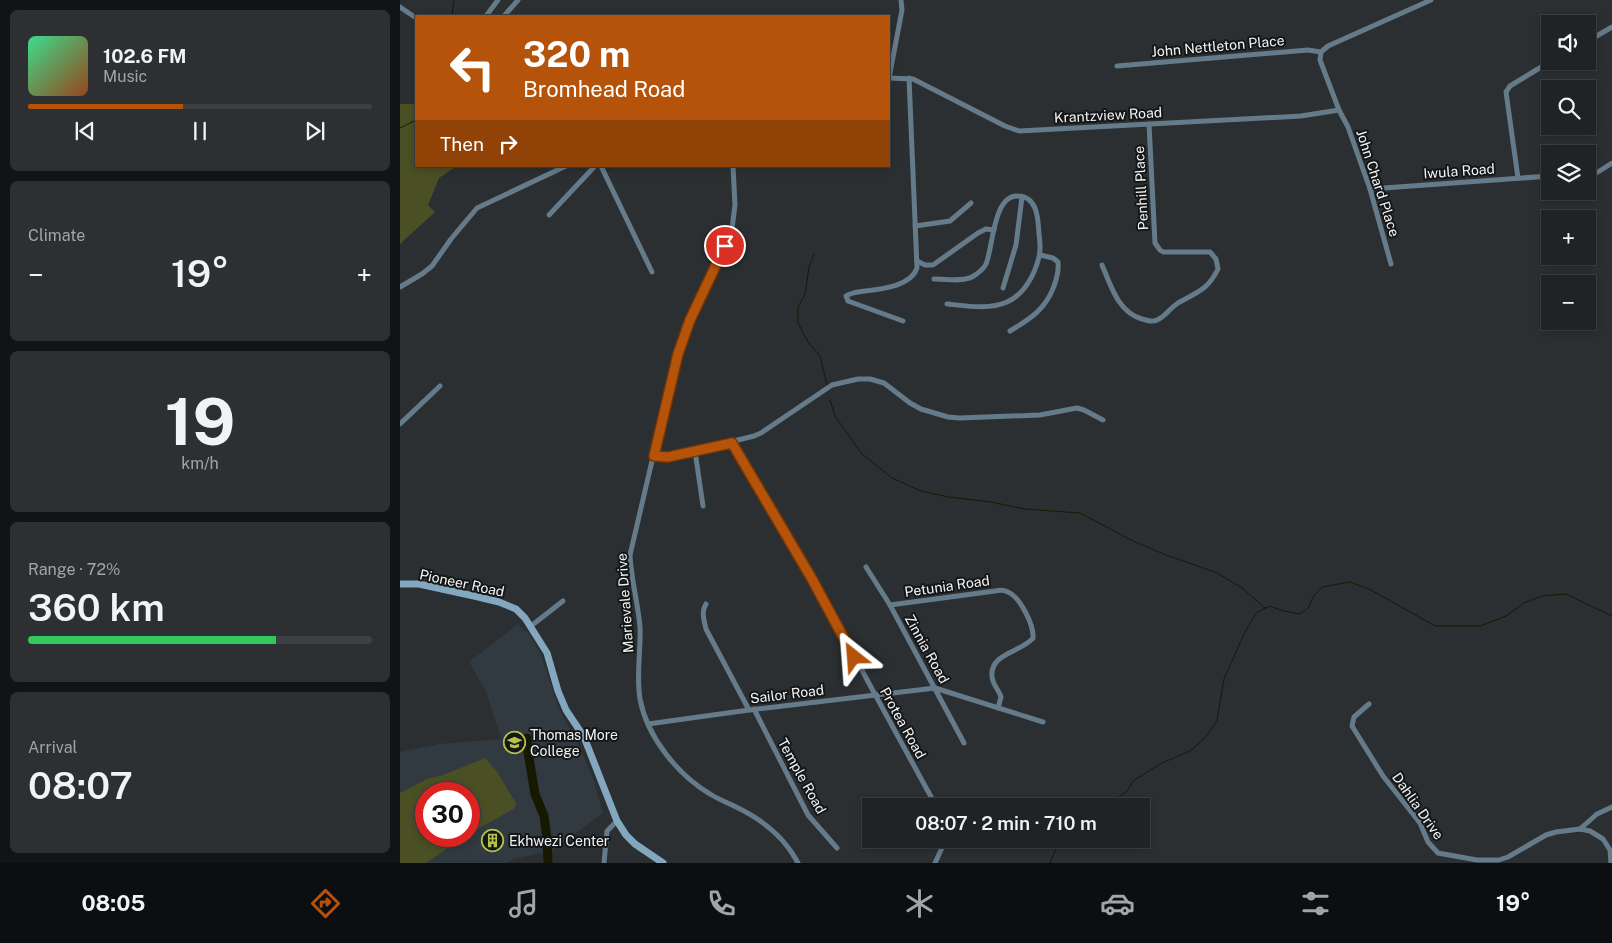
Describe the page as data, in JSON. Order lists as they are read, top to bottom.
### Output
{
  "streets": {
    "main road": ["Pioneer Road"],
    "street": [
      "John Nettleton Place",
      "Krantzview Road",
      "Iwula Road",
      "John Chard Place",
      "Penhill Place",
      "Petunia Road",
      "Marievale Drive",
      "Zinnia Road",
      "Sailor Road",
      "Protea Road",
      "Temple Road",
      "Dahlia Drive"
    ]
  },
  "crossings": [
    ["John Nettleton Place", "John Chard Place"],
    ["Krantzview Road", "John Chard Place"],
    ["Krantzview Road", "Penhill Place"],
    ["Iwula Road", "John Chard Place"],
    ["Petunia Road", "Zinnia Road"],
    ["Petunia Road", "Sailor Road"],
    ["Marievale Drive", "Sailor Road"],
    ["Zinnia Road", "Sailor Road"],
    ["Sailor Road", "Protea Road"],
    ["Sailor Road", "Temple Road"]
  ],
  "places": {
    "school or university": ["Thomas More College"],
    "building": ["Ekhwezi Center"]
  },
  "page": {
    "map_buttons": ["+", "−"],
    "turn": ["320 m", "Bromhead Road"],
    "song": ["102.6 FM", "Music"],
    "then": "Then",
    "tile": [
      "Climate",
      ["19", "km/h"],
      ["Range · 72%", "360 km"],
      ["Arrival", "08:07"]
    ],
    "heat": ["−", "19°", "+"],
    "limit": "30",
    "trip": "08:07 · 2 min · 710 m",
    "tabs": ["08:05", "19°"]
  }
}
